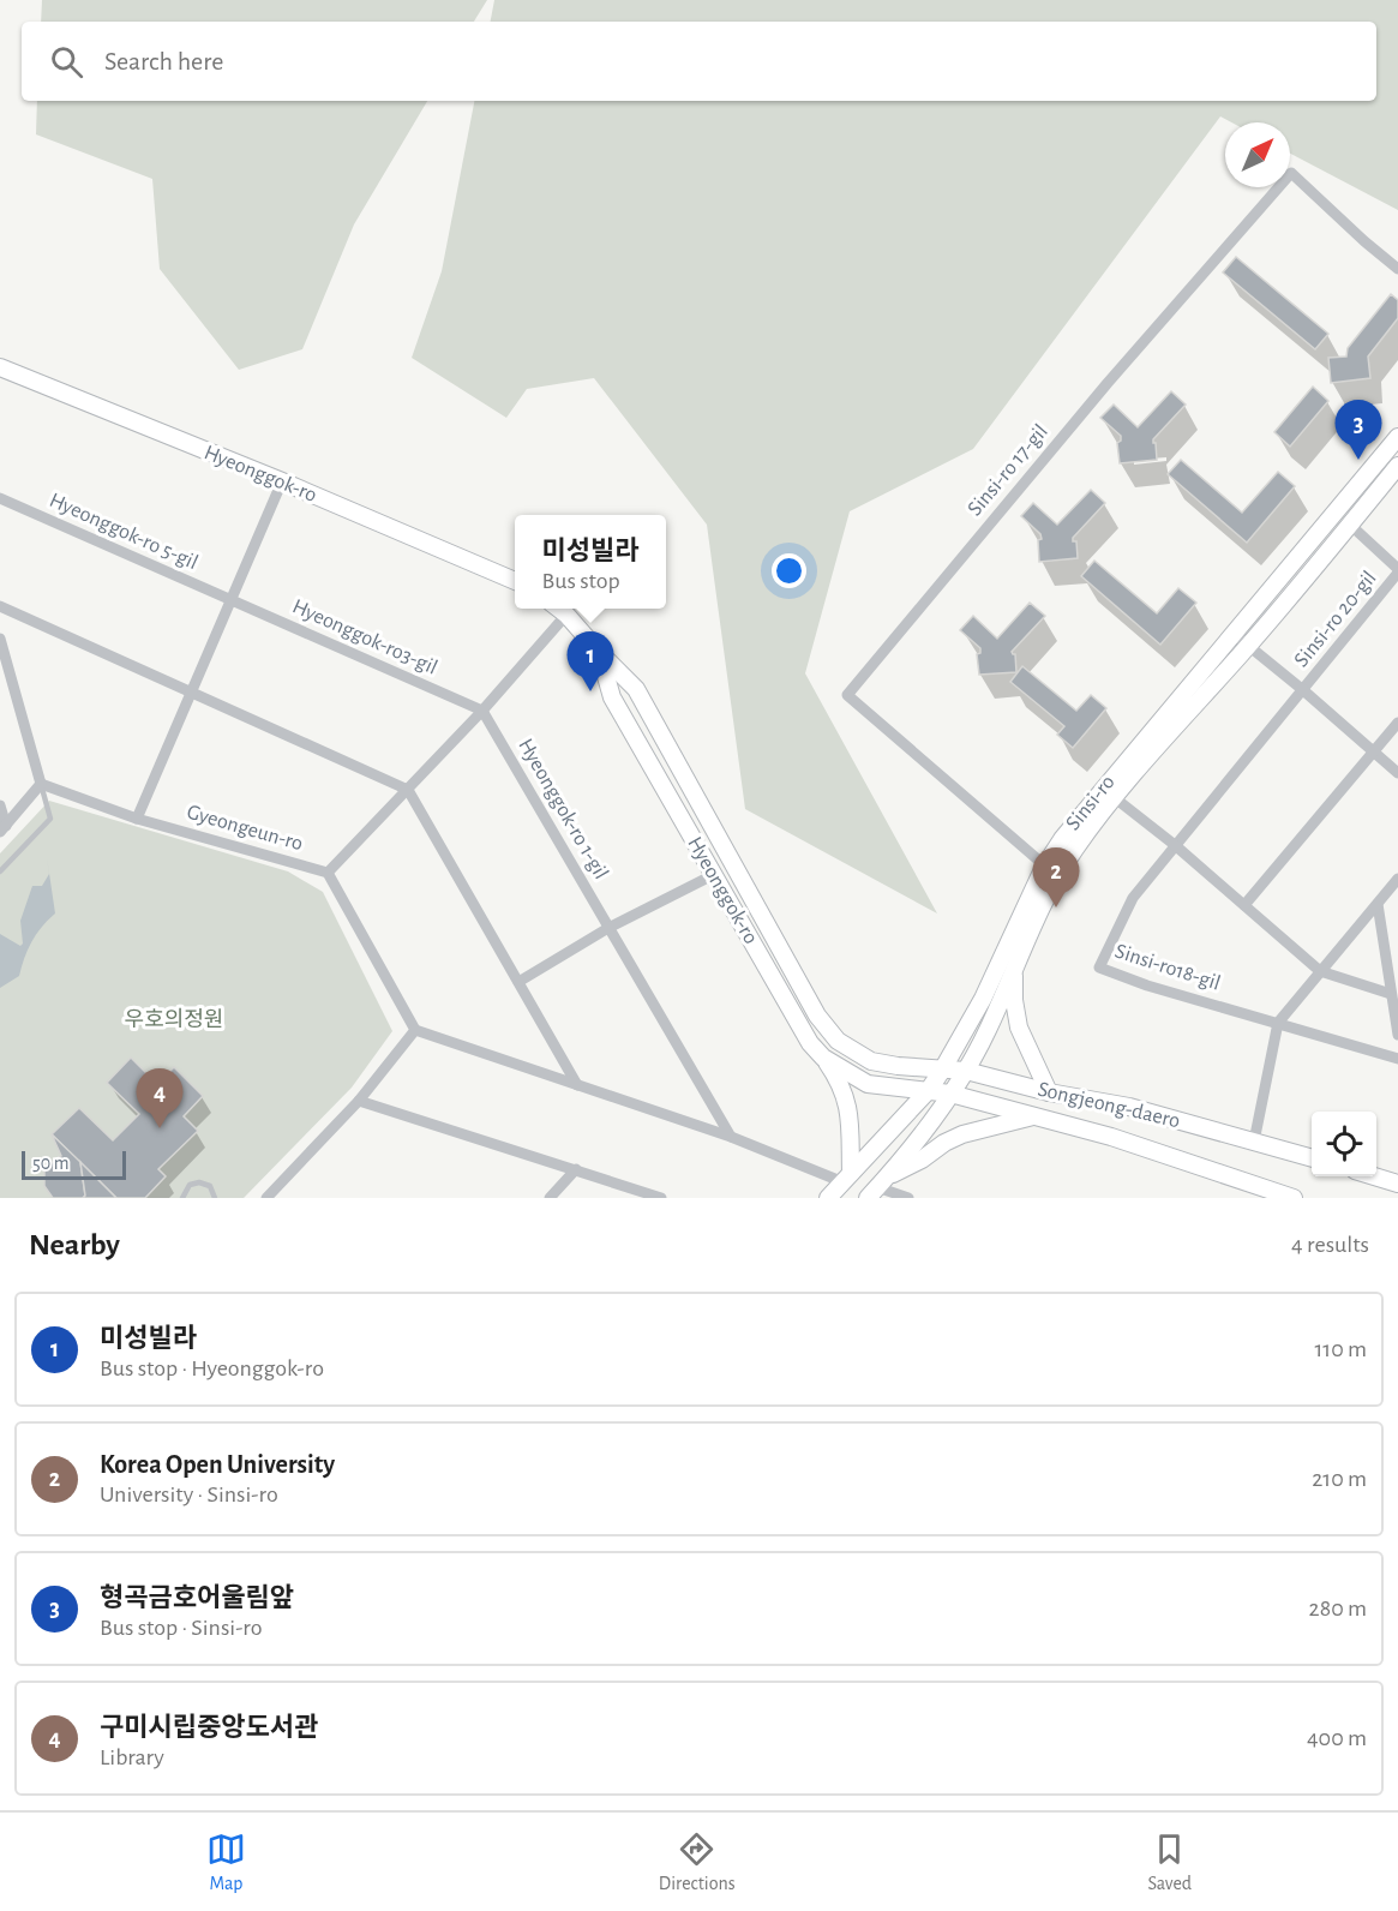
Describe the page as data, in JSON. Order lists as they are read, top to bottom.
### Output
{
  "streets": {
    "street": [
      "Sinsi-ro 17-gil",
      "Hyeonggok-ro",
      "Hyeonggok-ro 5-gil",
      "Sinsi-ro 20-gil",
      "Hyeonggok-ro3-gil",
      "Sinsi-ro",
      "Hyeonggok-ro 1-gil",
      "Gyeongeun-ro",
      "Sinsi-ro18-gil",
      "Songjeong-daero"
    ]
  },
  "crossings": [
    ["Sinsi-ro 17-gil", "Sinsi-ro"],
    ["Hyeonggok-ro", "Songjeong-daero"],
    ["Hyeonggok-ro 5-gil", "Hyeonggok-ro3-gil"],
    ["Sinsi-ro 20-gil", "Sinsi-ro"],
    ["Sinsi-ro 20-gil", "Sinsi-ro18-gil"],
    ["Hyeonggok-ro3-gil", "Hyeonggok-ro 1-gil"],
    ["Sinsi-ro", "Songjeong-daero"]
  ],
  "parks": ["우호의정원"],
  "scale_bar": "50 m",
  "north": "top right",
  "page": {
    "search": "Search here",
    "pins": [
      "3",
      "1",
      "2",
      "4"
    ],
    "popup": ["미성빌라", "Bus stop"],
    "scale": "50 m",
    "heading": ["Nearby", "4 results"],
    "list": [
      {
        "mark": "1",
        "name": "미성빌라",
        "note": "Bus stop · Hyeonggok-ro",
        "value": "110 m"
      },
      {
        "mark": "2",
        "name": "Korea Open University",
        "note": "University · Sinsi-ro",
        "value": "210 m"
      },
      {
        "mark": "3",
        "name": "형곡금호어울림앞",
        "note": "Bus stop · Sinsi-ro",
        "value": "280 m"
      },
      {
        "mark": "4",
        "name": "구미시립중앙도서관",
        "note": "Library",
        "value": "400 m"
      }
    ],
    "nav": ["Map", "Directions", "Saved"]
  }
}
